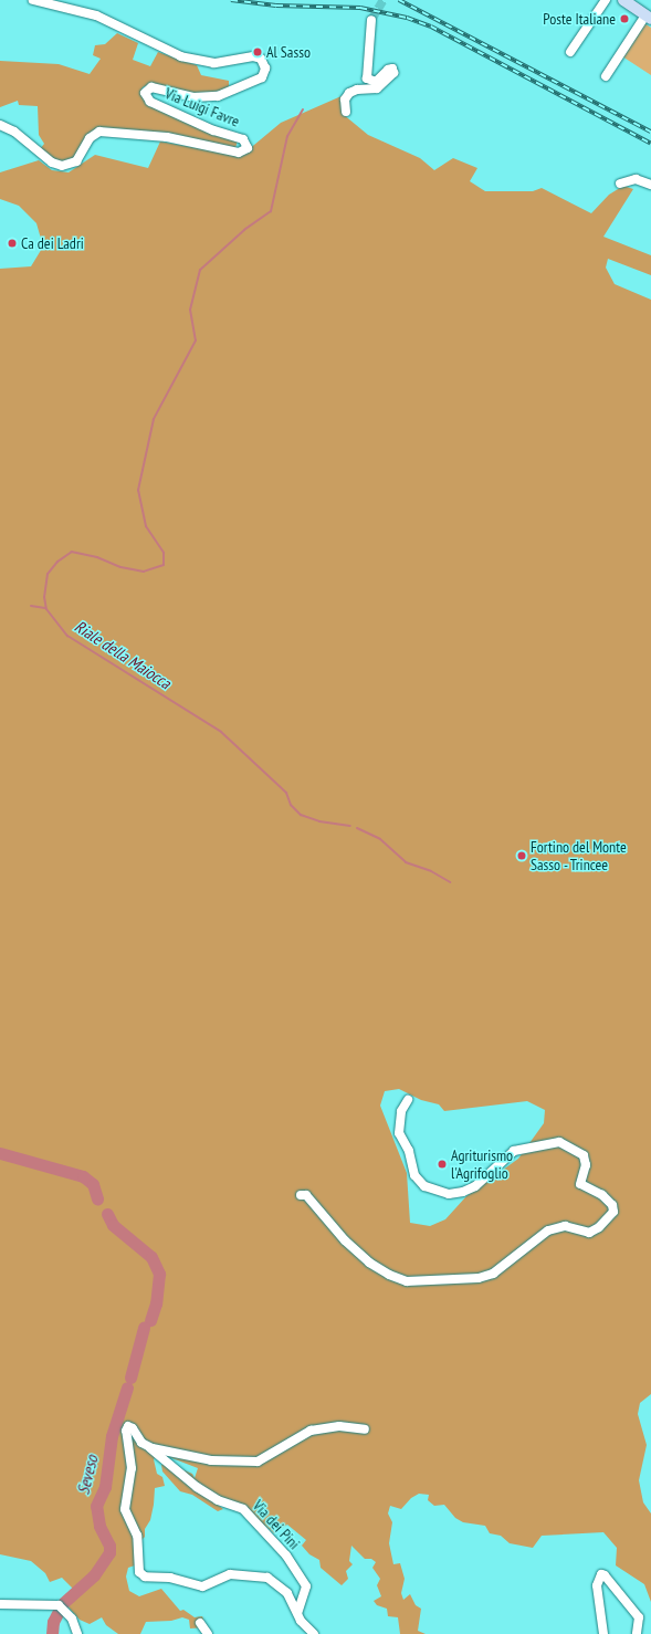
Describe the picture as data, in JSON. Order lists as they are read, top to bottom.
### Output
{
  "streets": {
    "street": ["Via Luigi Favre", "Via dei Pini"]
  },
  "water": ["Riale della Maiocca", "Seveso"],
  "places": [
    "Poste Italiane",
    "Al Sasso",
    "Ca dei Ladri",
    "Fortino del Monte Sasso - Trincee",
    "Agriturismo l'Agrifoglio"
  ]
}
